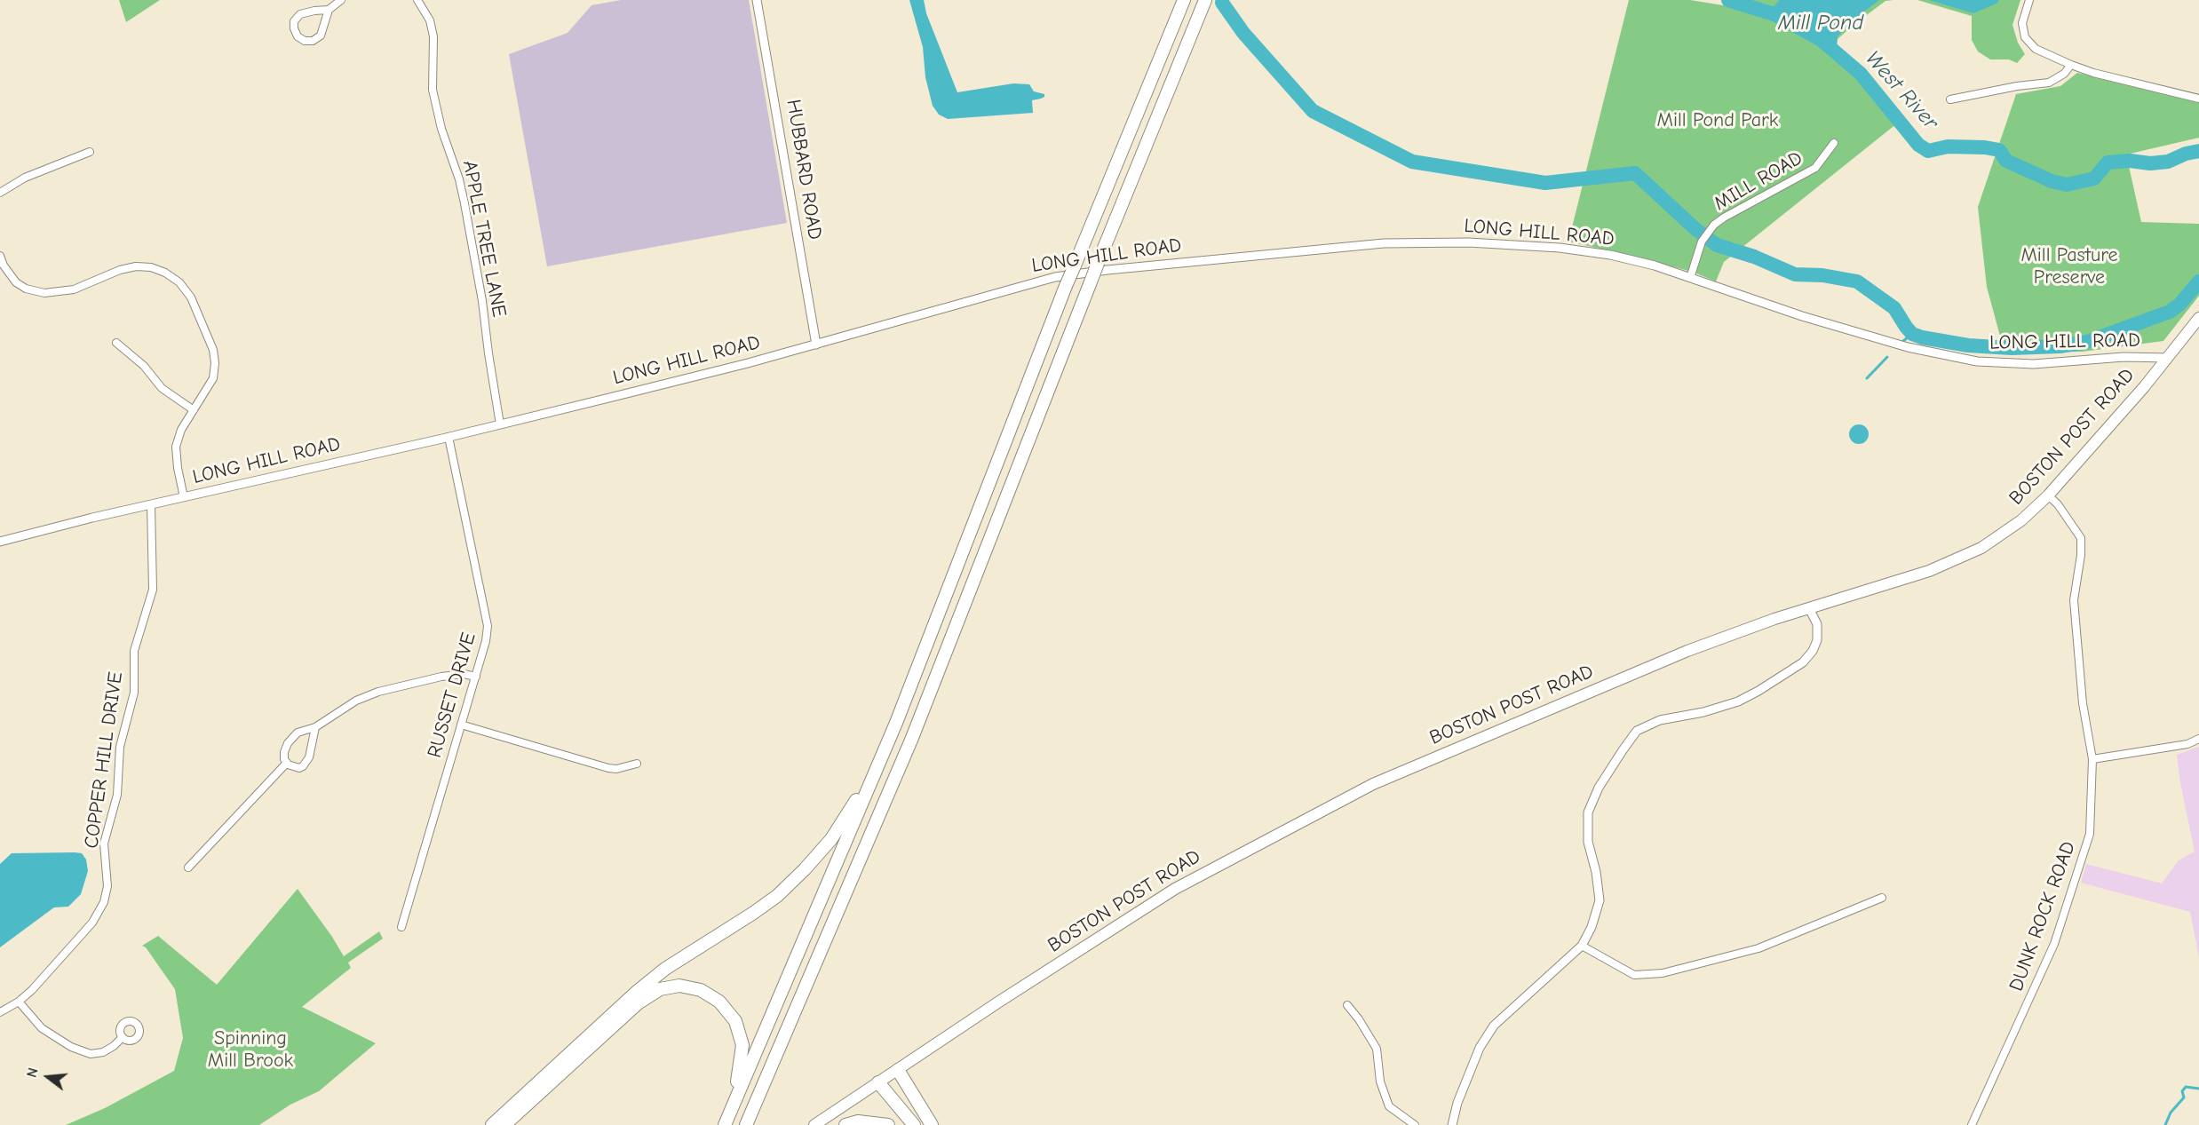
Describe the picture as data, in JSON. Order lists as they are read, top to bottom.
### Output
{
  "streets": {
    "main road": ["BOSTON POST ROAD"],
    "street": [
      "HUBBARD ROAD",
      "MILL ROAD",
      "LONG HILL ROAD",
      "APPLE TREE LANE",
      "RUSSET DRIVE",
      "COPPER HILL DRIVE",
      "DUNK ROCK ROAD"
    ]
  },
  "crossings": [
    ["HUBBARD ROAD", "LONG HILL ROAD"],
    ["MILL ROAD", "LONG HILL ROAD"],
    ["LONG HILL ROAD", "APPLE TREE LANE"],
    ["LONG HILL ROAD", "BOSTON POST ROAD"],
    ["LONG HILL ROAD", "RUSSET DRIVE"],
    ["LONG HILL ROAD", "COPPER HILL DRIVE"],
    ["BOSTON POST ROAD", "DUNK ROCK ROAD"]
  ],
  "water": ["Mill Pond", "West River"],
  "parks": ["Mill Pond Park", "Mill Pasture Preserve", "Spinning Mill Brook"],
  "north": "left"
}
